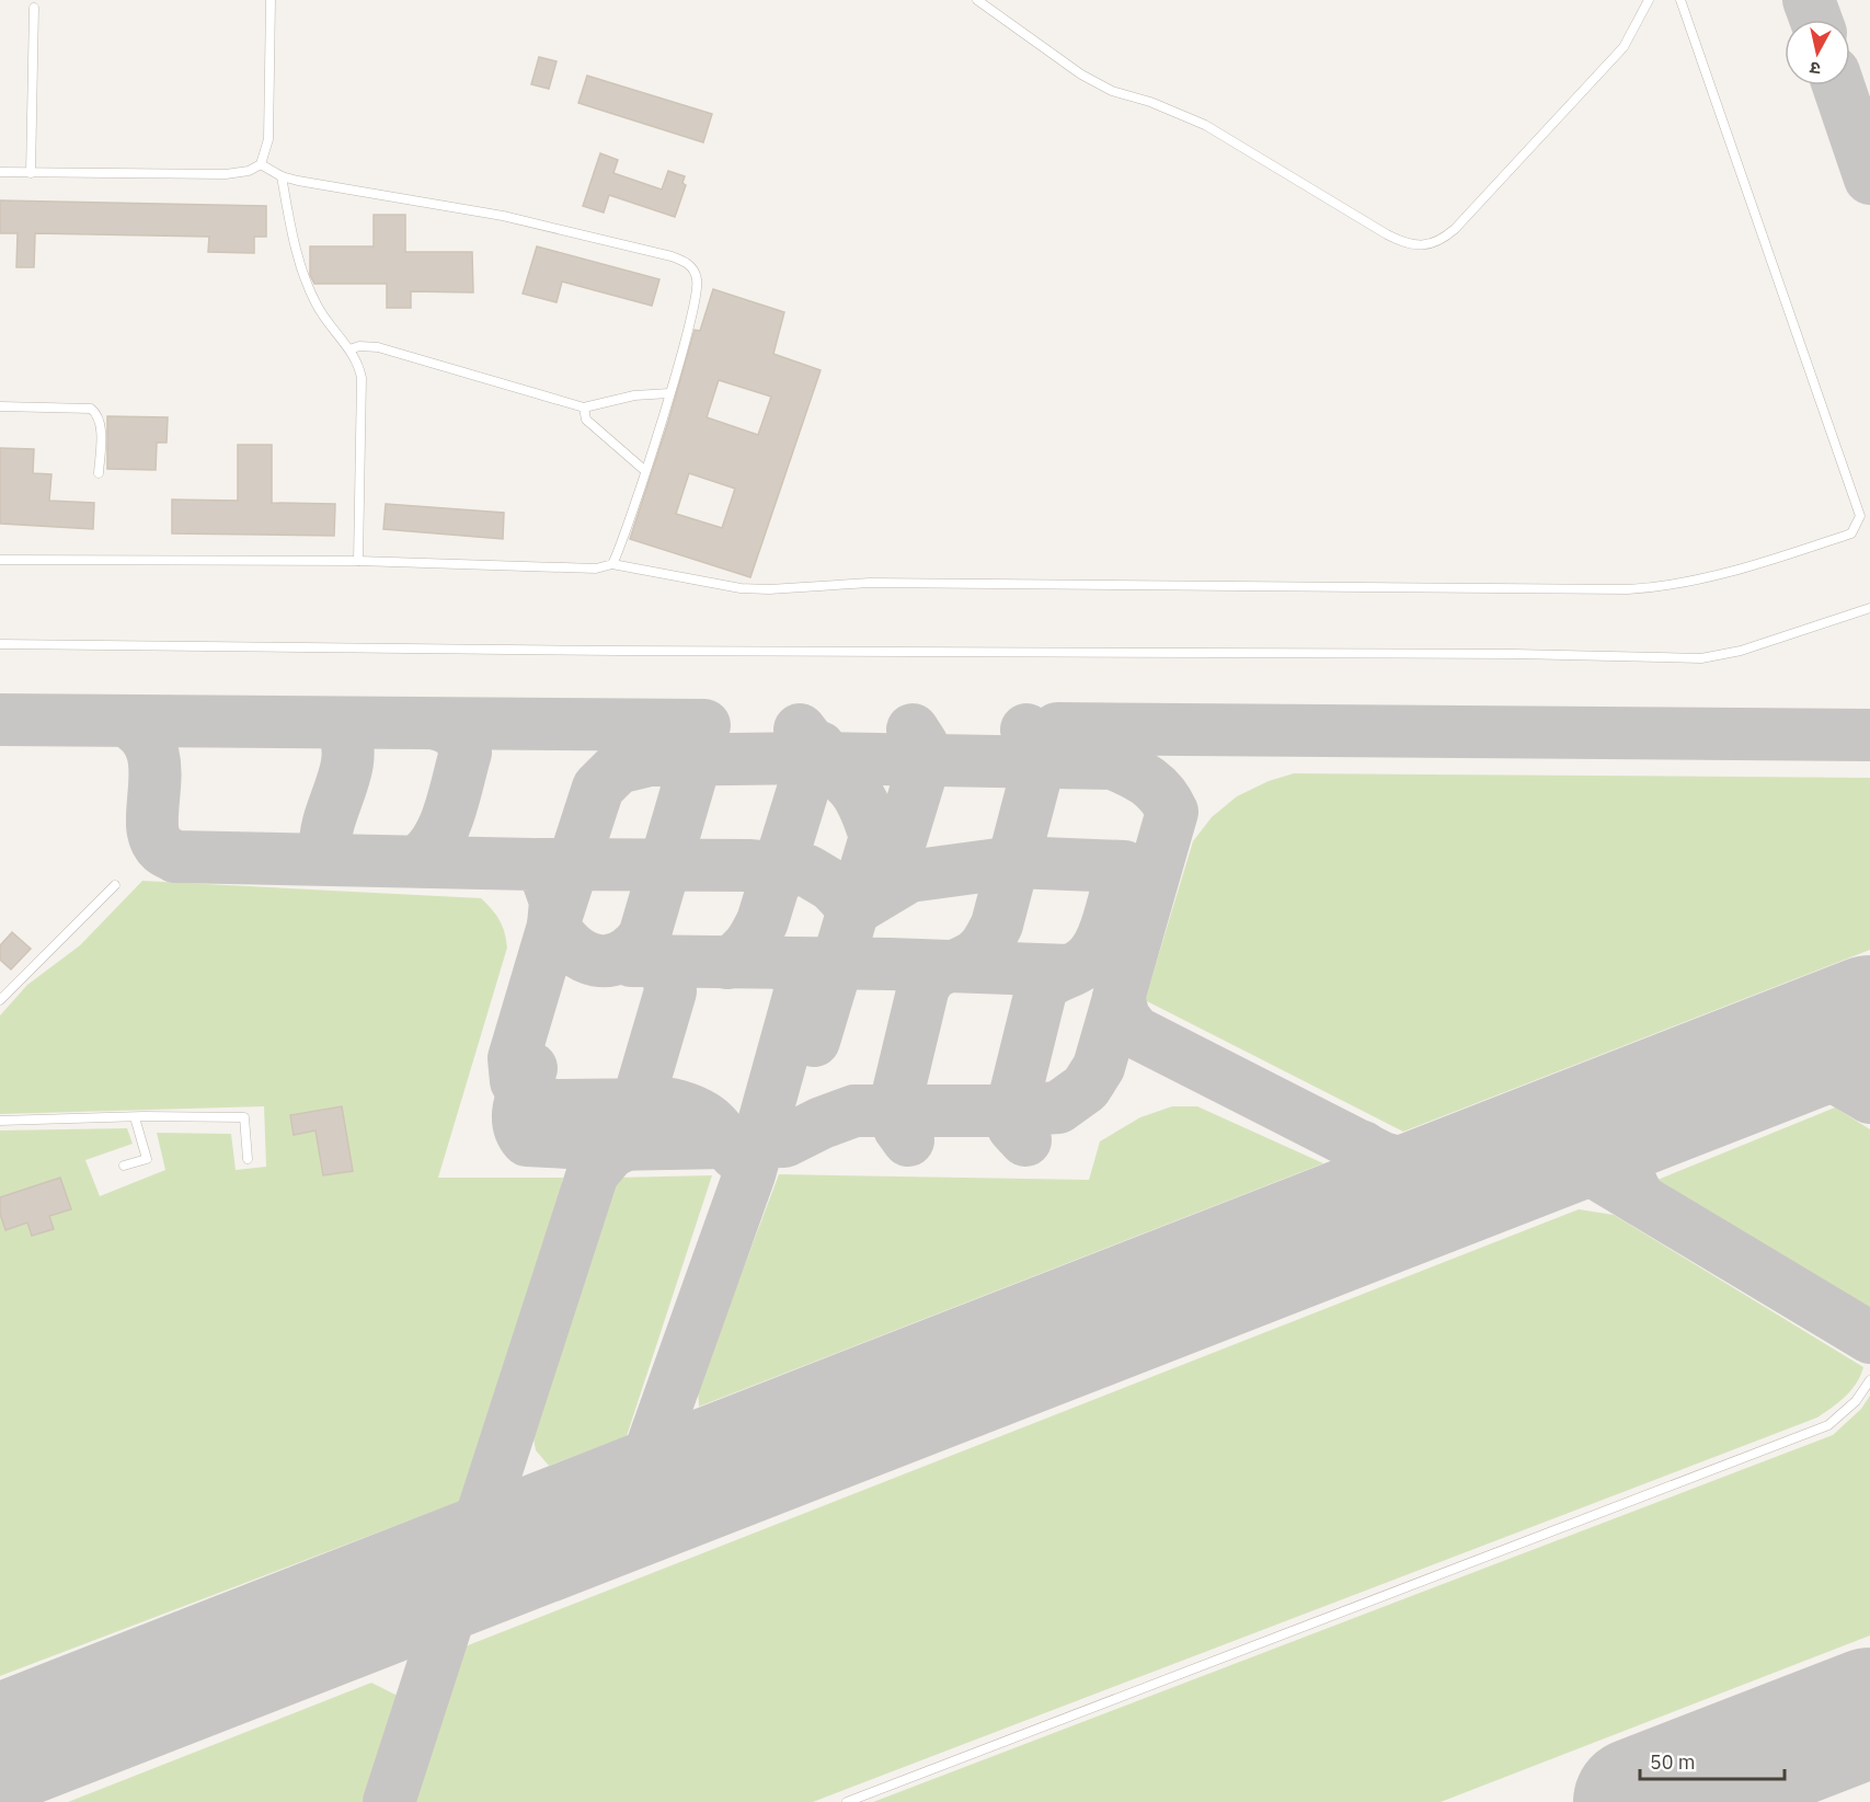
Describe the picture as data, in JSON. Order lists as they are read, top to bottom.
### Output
{
  "scale_bar": "50 m",
  "north": "bottom"
}
